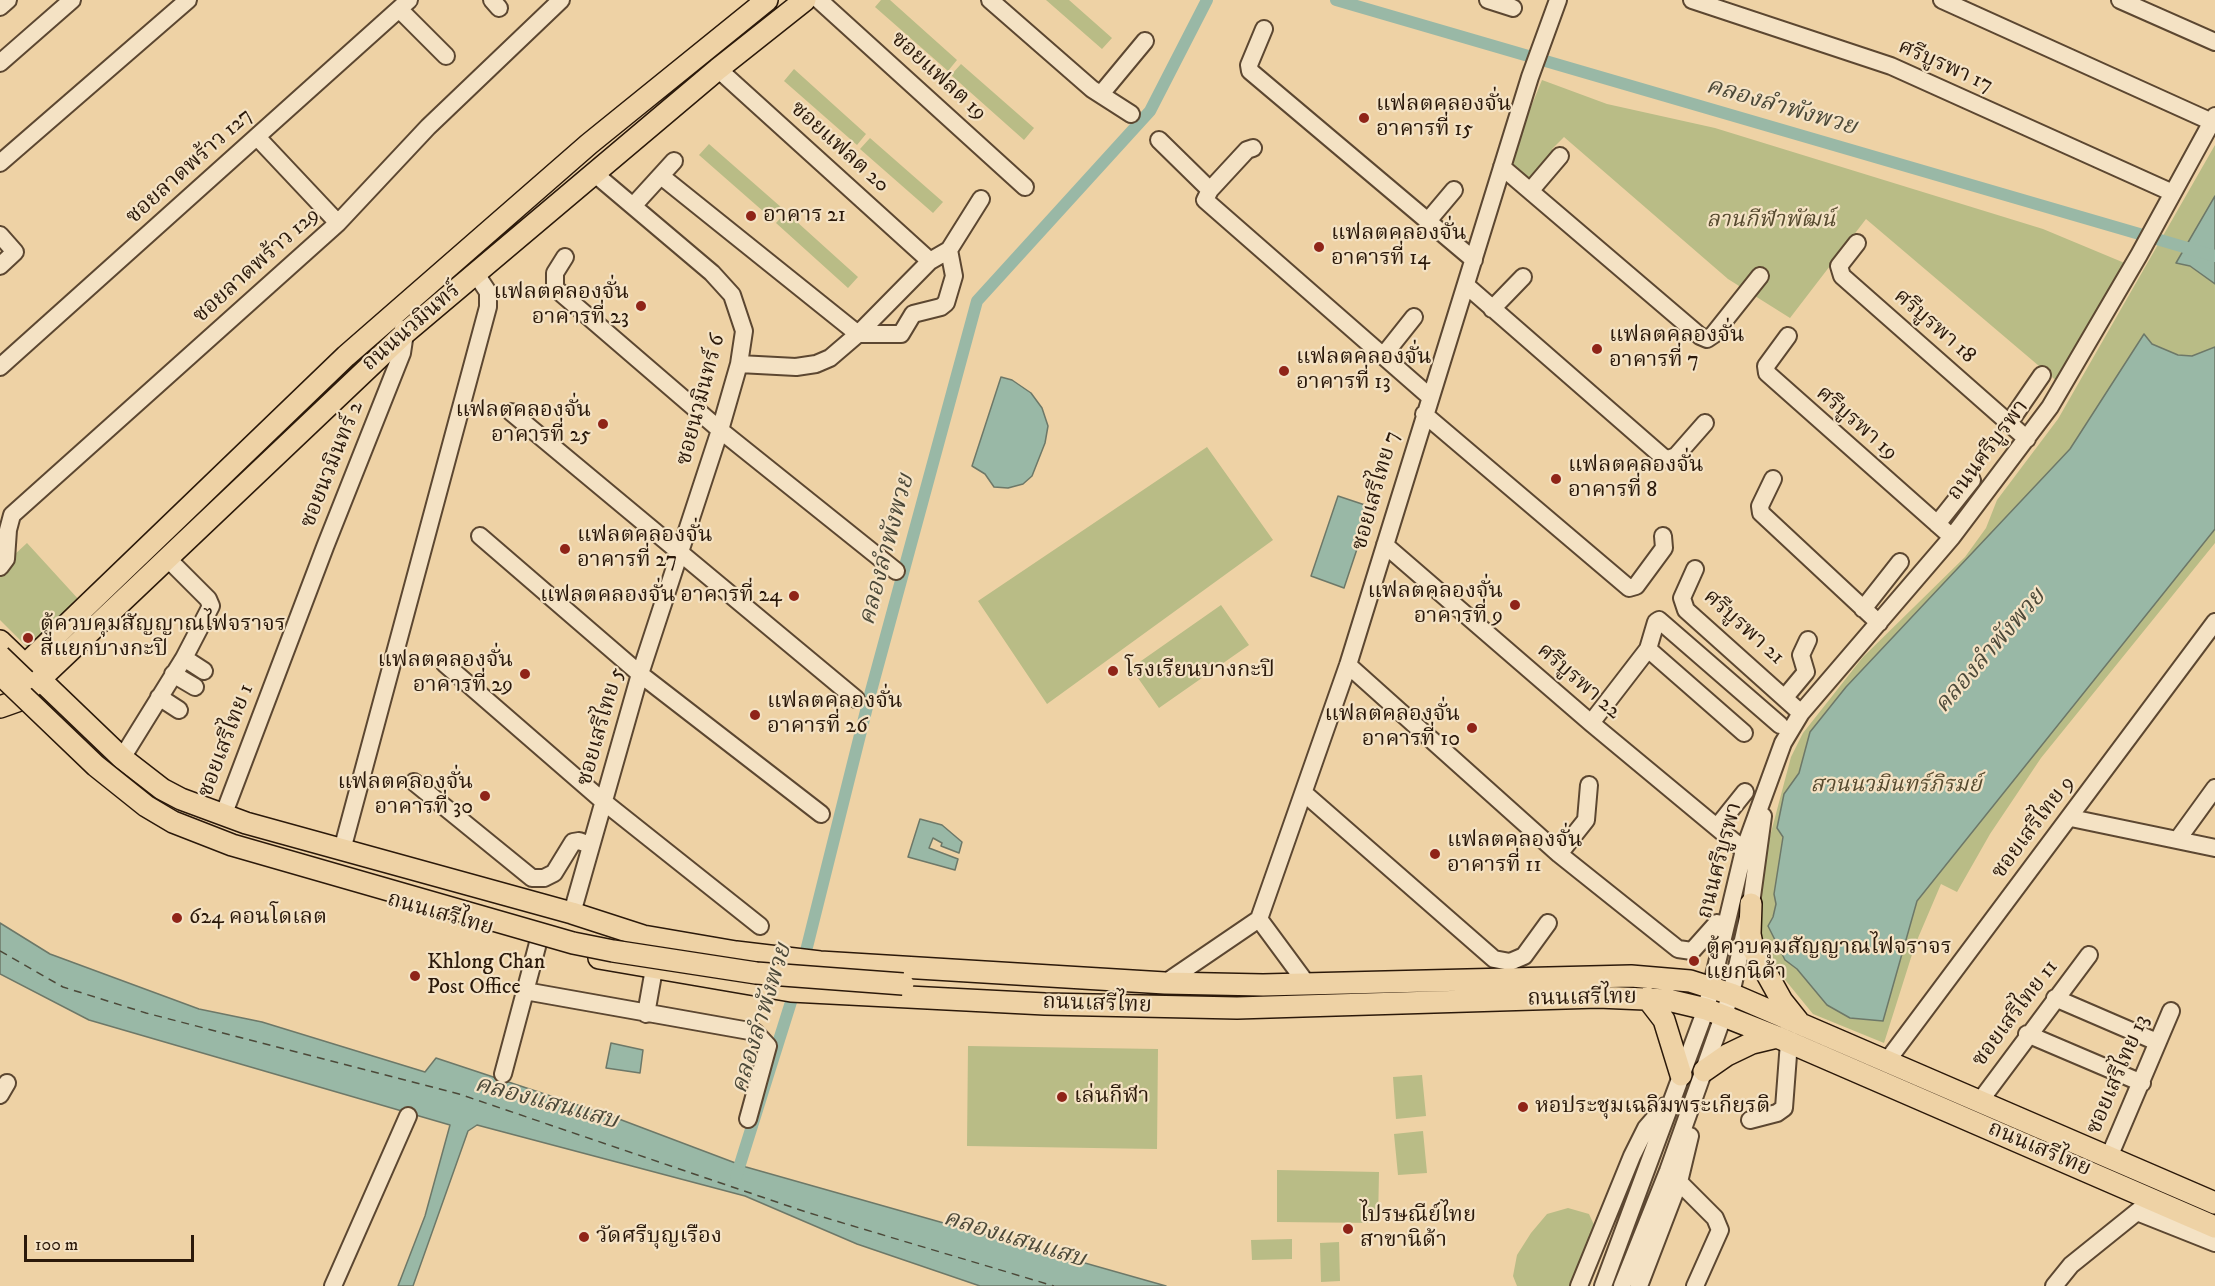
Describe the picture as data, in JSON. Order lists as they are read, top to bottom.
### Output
{
  "streets": {
    "main road": ["ถนนนวมินทร์", "ถนนเสรีไทย"],
    "street": [
      "ศรีบูรพา 17",
      "ซอยแฟลต 19",
      "ซอยแฟลต 20",
      "ซอยลาดพร้าว 127",
      "ซอยลาดพร้าว 129",
      "ศรีบูรพา 18",
      "ซอยนวมินทร์ 6",
      "ศรีบูรพา 19",
      "ถนนศรีบูรพา",
      "ซอยนวมินทร์ 2",
      "ซอยเสรีไทย 7",
      "ศรีบูรพา 21",
      "ศรีบูรพา 22",
      "ซอยเสรีไทย 5",
      "ซอยเสรีไทย 1",
      "ซอยเสรีไทย 9",
      "ซอยเสรีไทย 11",
      "ซอยเสรีไทย 13"
    ]
  },
  "crossings": [
    ["ศรีบูรพา 17", "ถนนศรีบูรพา"],
    ["ซอยแฟลต 20", "ถนนนวมินทร์"],
    ["ศรีบูรพา 18", "ถนนศรีบูรพา"],
    ["ถนนนวมินทร์", "ซอยนวมินทร์ 6"],
    ["ถนนนวมินทร์", "ซอยนวมินทร์ 2"],
    ["ถนนนวมินทร์", "ถนนเสรีไทย"],
    ["ซอยนวมินทร์ 6", "ซอยเสรีไทย 5"],
    ["ศรีบูรพา 19", "ถนนศรีบูรพา"],
    ["ถนนศรีบูรพา", "ศรีบูรพา 21"],
    ["ถนนศรีบูรพา", "ศรีบูรพา 22"],
    ["ถนนศรีบูรพา", "ถนนเสรีไทย"],
    ["ซอยนวมินทร์ 2", "ซอยเสรีไทย 1"],
    ["ซอยเสรีไทย 7", "ศรีบูรพา 22"],
    ["ซอยเสรีไทย 5", "ถนนเสรีไทย"],
    ["ซอยเสรีไทย 1", "ถนนเสรีไทย"],
    ["ซอยเสรีไทย 9", "ถนนเสรีไทย"],
    ["ถนนเสรีไทย", "ซอยเสรีไทย 11"],
    ["ถนนเสรีไทย", "ซอยเสรีไทย 13"]
  ],
  "water": ["คลองลำพังพวย", "คลองแสนแสบ"],
  "parks": ["ลานกีฬาพัฒน์", "สวนนวมินทร์ภิรมย์"],
  "places": [
    "แฟลตคลองจั่น อาคารที่ 15",
    "อาคาร 21",
    "แฟลตคลองจั่น อาคารที่ 14",
    "แฟลตคลองจั่น อาคารที่ 23",
    "แฟลตคลองจั่น อาคารที่ 7",
    "แฟลตคลองจั่น อาคารที่ 13",
    "แฟลตคลองจั่น อาคารที่ 25",
    "แฟลตคลองจั่น อาคารที่ 8",
    "แฟลตคลองจั่น อาคารที่ 27",
    "แฟลตคลองจั่น อาคารที่ 24",
    "แฟลตคลองจั่น อาคารที่ 9",
    "ตู้ควบคุมสัญญาณไฟจราจร สี่แยกบางกะปิ",
    "โรงเรียนบางกะปิ",
    "แฟลตคลองจั่น อาคารที่ 29",
    "แฟลตคลองจั่น อาคารที่ 26",
    "แฟลตคลองจั่น อาคารที่ 10",
    "แฟลตคลองจั่น อาคารที่ 30",
    "แฟลตคลองจั่น อาคารที่ 11",
    "624 คอนโดเลต",
    "ตู้ควบคุมสัญญาณไฟจราจร แยกนิด้า",
    "Khlong Chan Post Office",
    "เล่นกีฬา",
    "หอประชุมเฉลิมพระเกียรติ",
    "ไปรษณีย์ไทย สาขานิด้า",
    "วัดศรีบุญเรือง"
  ],
  "scale_bar": "100 m"
}
